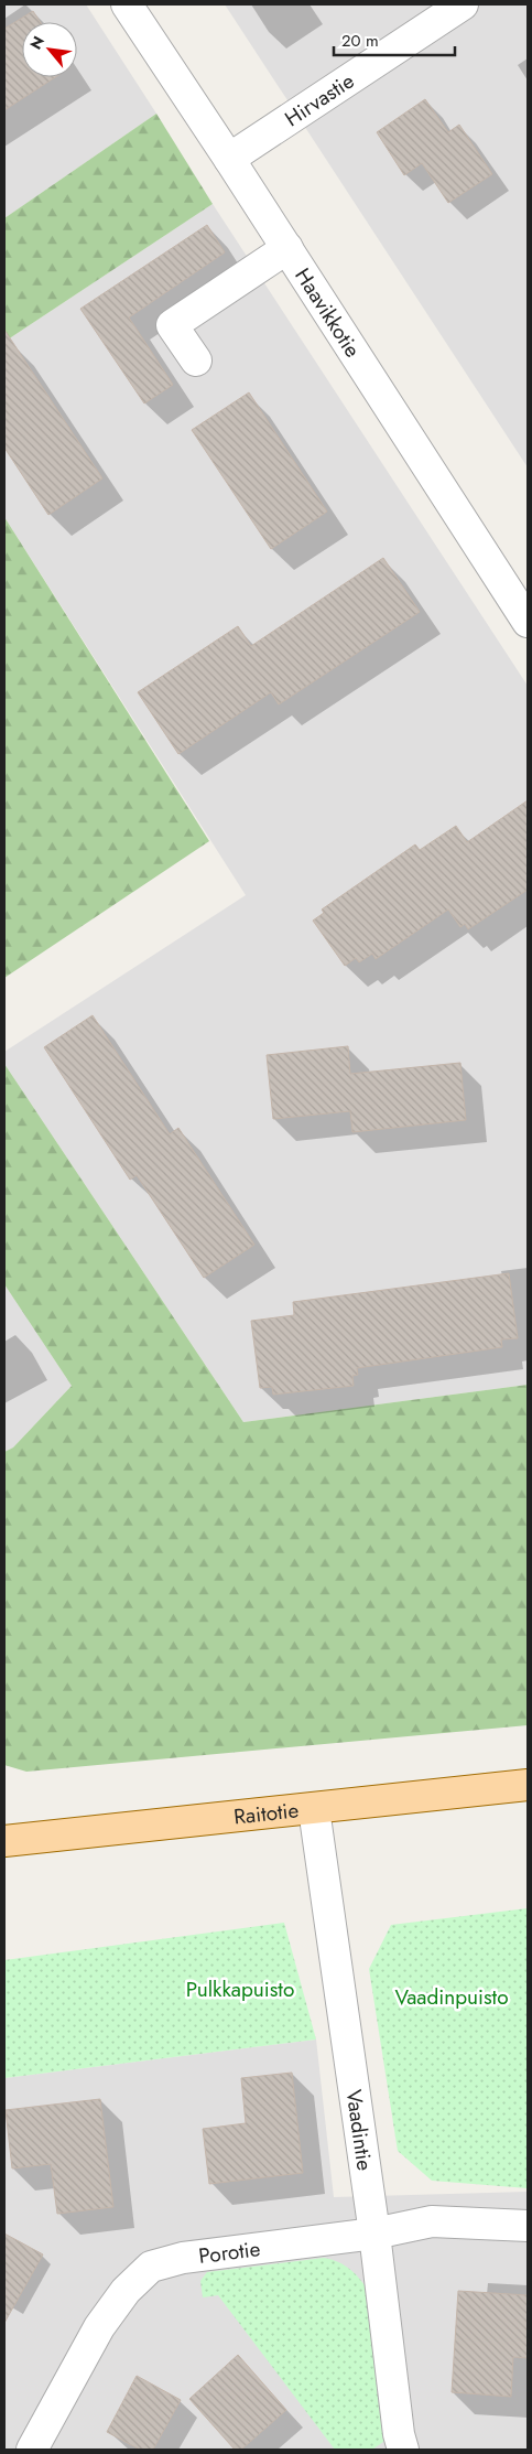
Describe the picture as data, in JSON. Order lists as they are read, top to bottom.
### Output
{
  "streets": {
    "main road": ["Raitotie"],
    "street": [
      "Hirvastie",
      "Haavikkotie",
      "Vaadintie",
      "Porotie"
    ]
  },
  "crossings": [
    ["Hirvastie", "Haavikkotie"],
    ["Raitotie", "Vaadintie"],
    ["Vaadintie", "Porotie"]
  ],
  "parks": ["Pulkkapuisto", "Vaadinpuisto"],
  "scale_bar": "20 m",
  "north": "top left"
}
